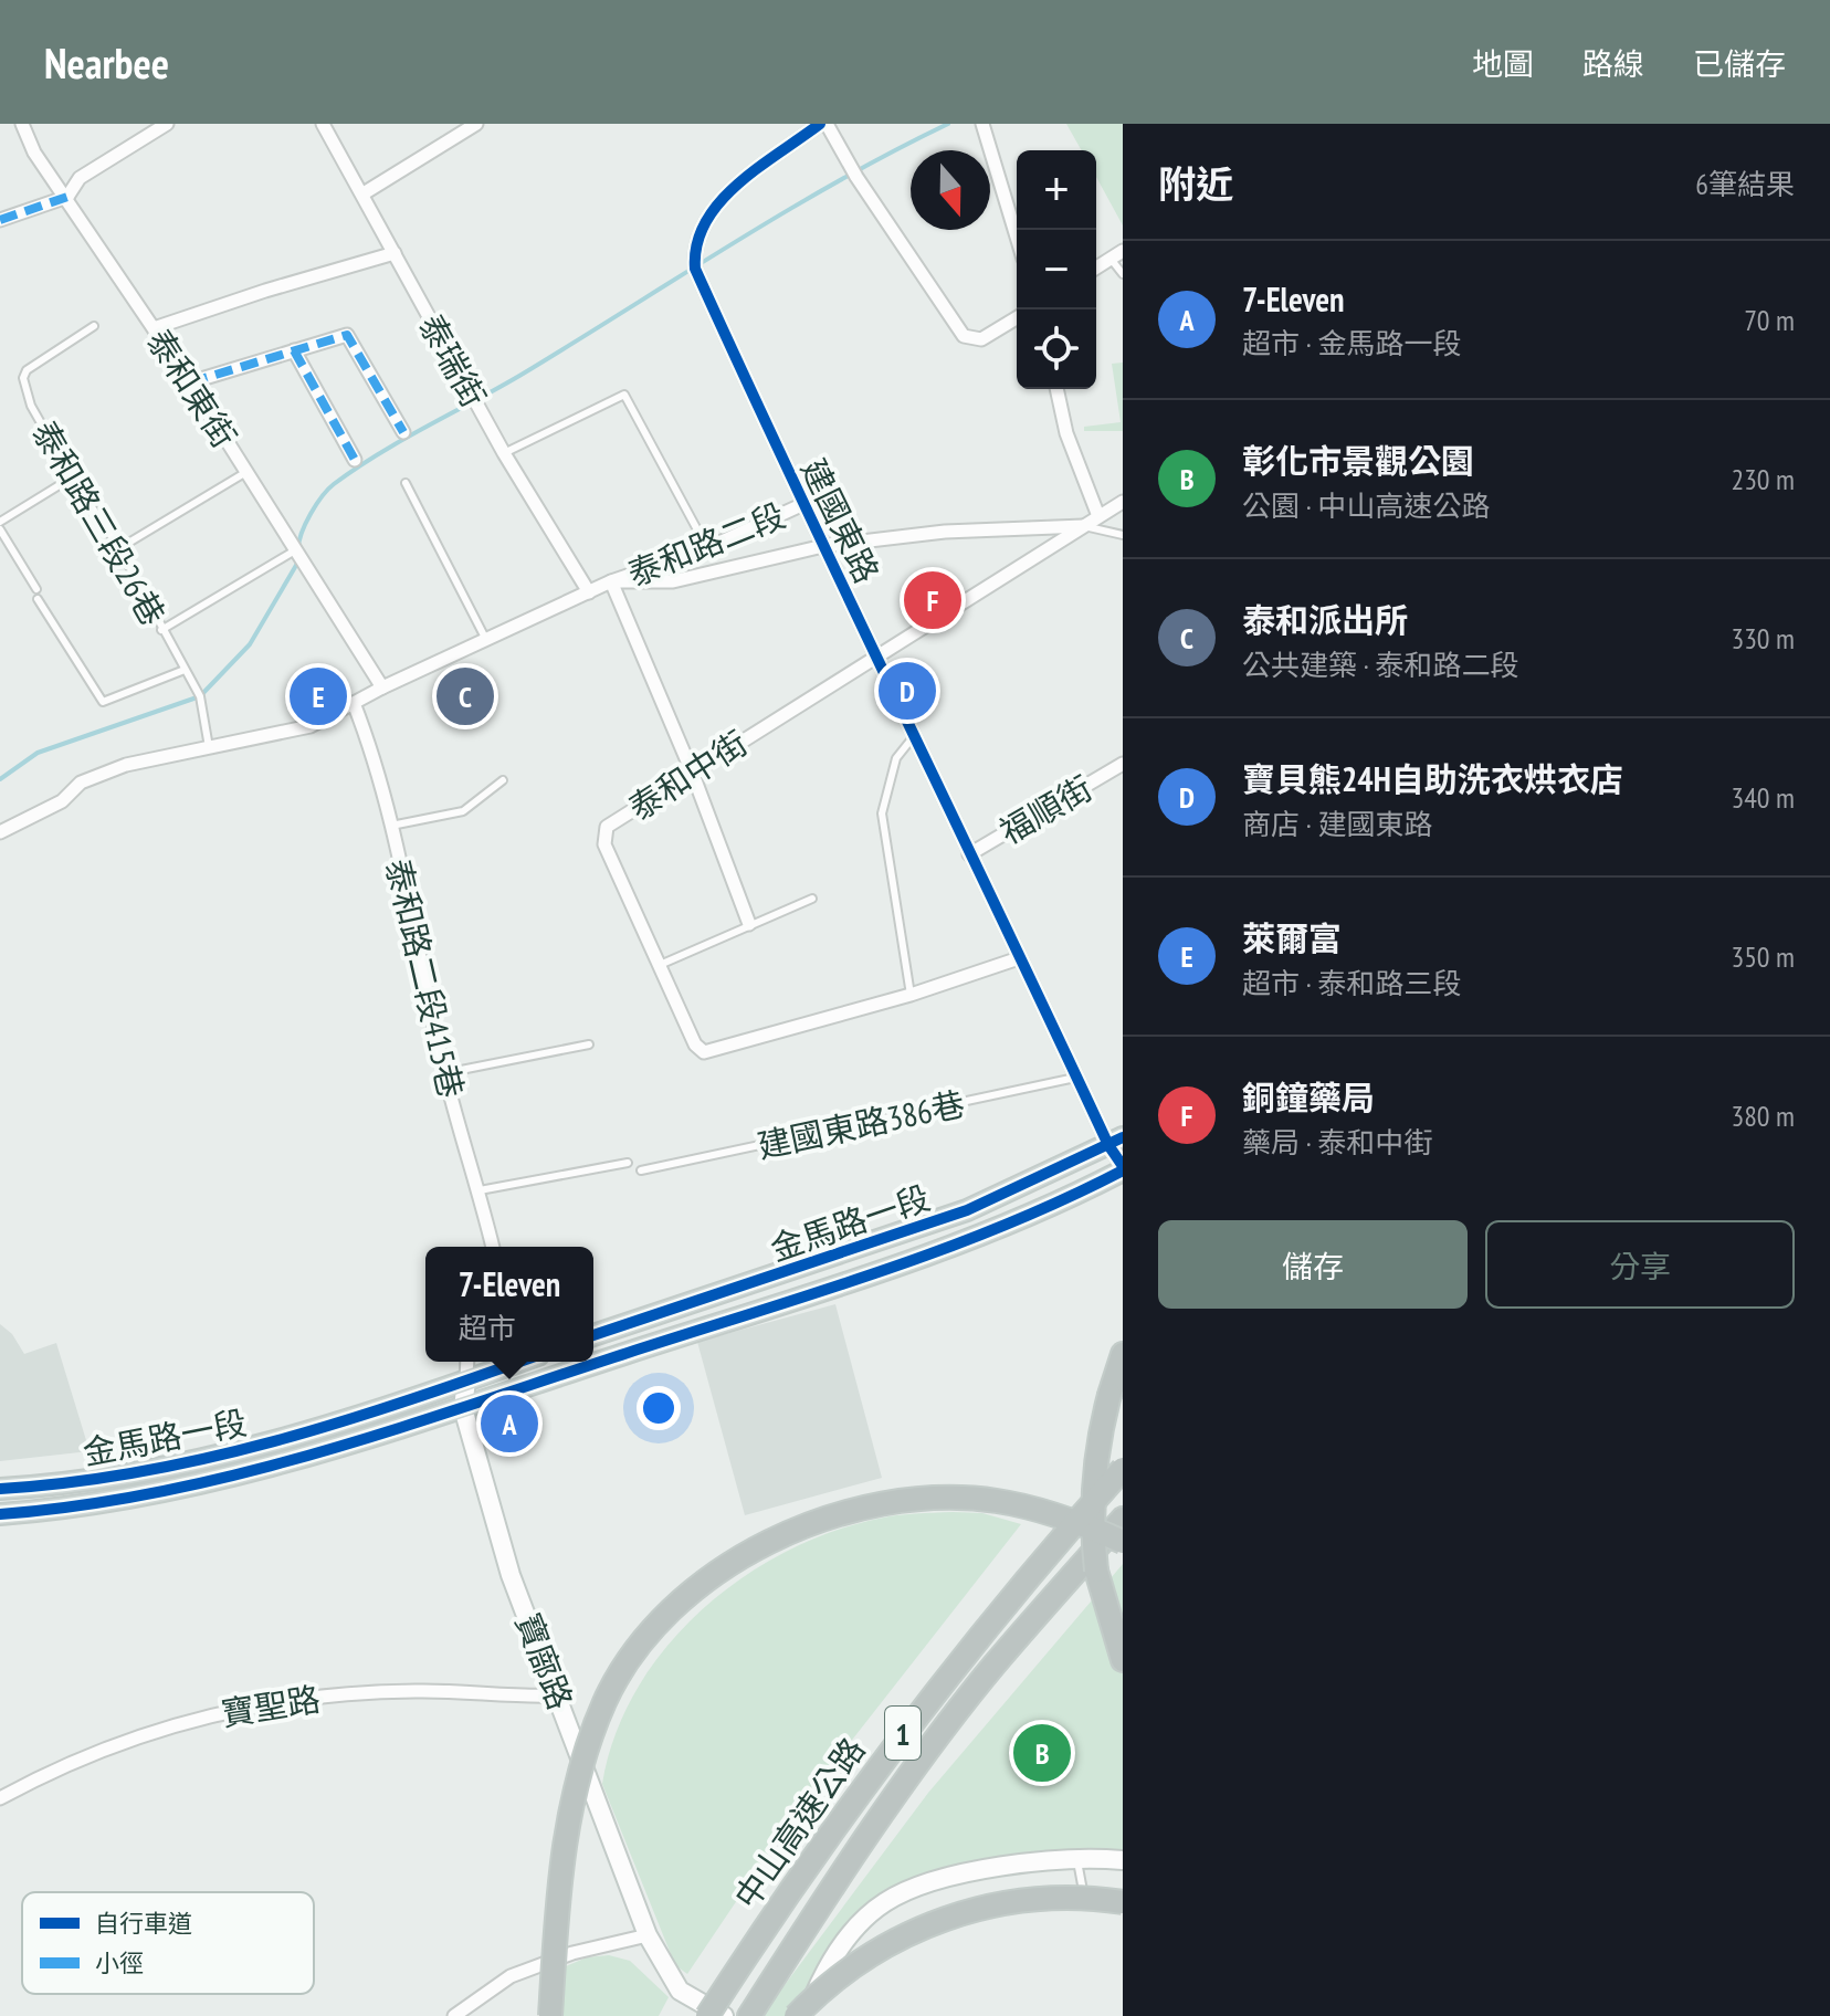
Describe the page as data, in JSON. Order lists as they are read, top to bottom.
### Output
{
  "streets": {
    "highway": ["1", "中山高速公路"],
    "main road": ["金馬路一段"],
    "street": [
      "泰瑞街",
      "泰和東街",
      "建國東路",
      "泰和路二段",
      "泰和中街",
      "福順街",
      "泰和路二段415巷",
      "寶廍路",
      "寶聖路"
    ],
    "lane": ["泰和路三段26巷", "建國東路386巷"]
  },
  "crossings": [
    ["泰瑞街", "泰和路二段"],
    ["泰和東街", "泰和路二段"],
    ["建國東路", "泰和路二段"],
    ["建國東路", "泰和中街"],
    ["建國東路", "福順街"],
    ["建國東路", "建國東路386巷"],
    ["建國東路", "金馬路一段"],
    ["泰和路三段26巷", "泰和路二段"],
    ["泰和路二段", "泰和中街"],
    ["泰和路二段", "泰和路二段415巷"],
    ["金馬路一段", "寶廍路"],
    ["寶廍路", "寶聖路"]
  ],
  "legend": ["自行車道", "小徑"],
  "north": "bottom",
  "page": {
    "header": "Nearbee",
    "nav": ["地圖", "路線", "已儲存"],
    "heading": ["附近", "6筆結果"],
    "map_buttons": ["+", "−"],
    "list": [
      {
        "mark": "A",
        "name": "7-Eleven",
        "note": "超市 · 金馬路一段",
        "value": "70 m"
      },
      {
        "mark": "B",
        "name": "彰化市景觀公園",
        "note": "公園 · 中山高速公路",
        "value": "230 m"
      },
      {
        "mark": "C",
        "name": "泰和派出所",
        "note": "公共建築 · 泰和路二段",
        "value": "330 m"
      },
      {
        "mark": "D",
        "name": "寶貝熊24H自助洗衣烘衣店",
        "note": "商店 · 建國東路",
        "value": "340 m"
      },
      {
        "mark": "E",
        "name": "萊爾富",
        "note": "超市 · 泰和路三段",
        "value": "350 m"
      },
      {
        "mark": "F",
        "name": "銅鐘藥局",
        "note": "藥局 · 泰和中街",
        "value": "380 m"
      }
    ],
    "pins": [
      "F",
      "D",
      "C",
      "E",
      "A",
      "B"
    ],
    "buttons": ["儲存", "分享"],
    "popup": ["7-Eleven", "超市"]
  }
}
